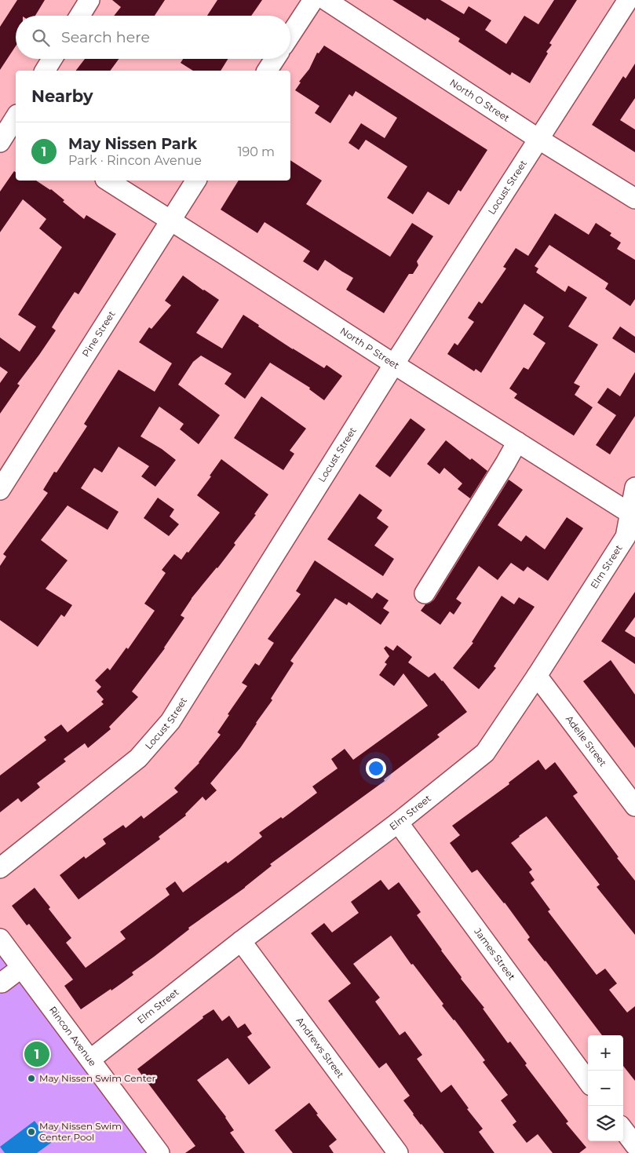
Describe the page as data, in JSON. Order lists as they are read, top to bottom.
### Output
{
  "streets": {
    "street": [
      "North O Street",
      "Locust Street",
      "Pine Street",
      "North P Street",
      "Elm Street",
      "Adelle Street",
      "James Street",
      "Rincon Avenue",
      "Andrews Street"
    ]
  },
  "crossings": [
    ["North O Street", "Locust Street"],
    ["Locust Street", "North P Street"],
    ["Pine Street", "North P Street"],
    ["North P Street", "Elm Street"],
    ["Elm Street", "Adelle Street"],
    ["Elm Street", "James Street"],
    ["Elm Street", "Rincon Avenue"],
    ["Elm Street", "Andrews Street"]
  ],
  "places": ["May Nissen Swim Center", "May Nissen Swim Center Pool"],
  "page": {
    "search": "Search here",
    "heading": "Nearby",
    "list": [
      {
        "mark": "1",
        "name": "May Nissen Park",
        "note": "Park · Rincon Avenue",
        "value": "190 m"
      }
    ],
    "map_buttons": ["+", "−"],
    "pins": "1"
  }
}
